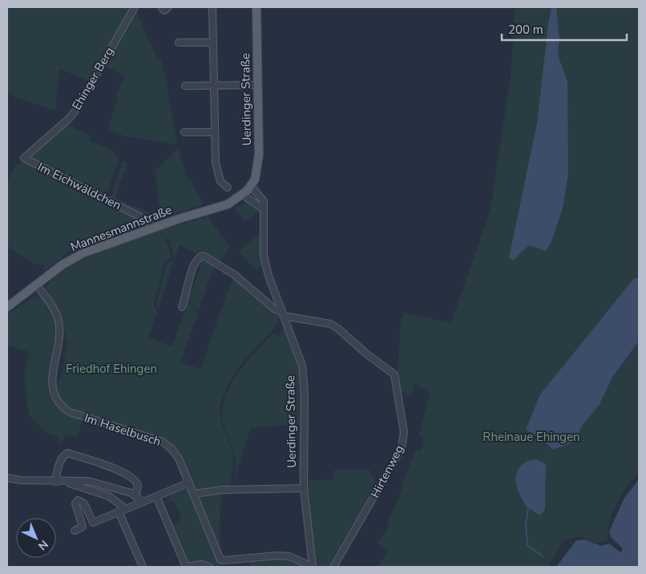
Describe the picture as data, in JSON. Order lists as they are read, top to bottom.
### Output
{
  "streets": {
    "main road": ["Uerdinger Straße", "Mannesmannstraße"],
    "street": [
      "Ehinger Berg",
      "Im Eichwäldchen",
      "Im Haselbusch",
      "Hirtenweg"
    ]
  },
  "crossings": [
    ["Ehinger Berg", "Im Eichwäldchen"],
    ["Uerdinger Straße", "Mannesmannstraße"],
    ["Uerdinger Straße", "Im Haselbusch"],
    ["Uerdinger Straße", "Hirtenweg"],
    ["Im Eichwäldchen", "Mannesmannstraße"],
    ["Mannesmannstraße", "Im Haselbusch"]
  ],
  "parks": ["Friedhof Ehingen", "Rheinaue Ehingen"],
  "scale_bar": "200 m",
  "north": "bottom right"
}
